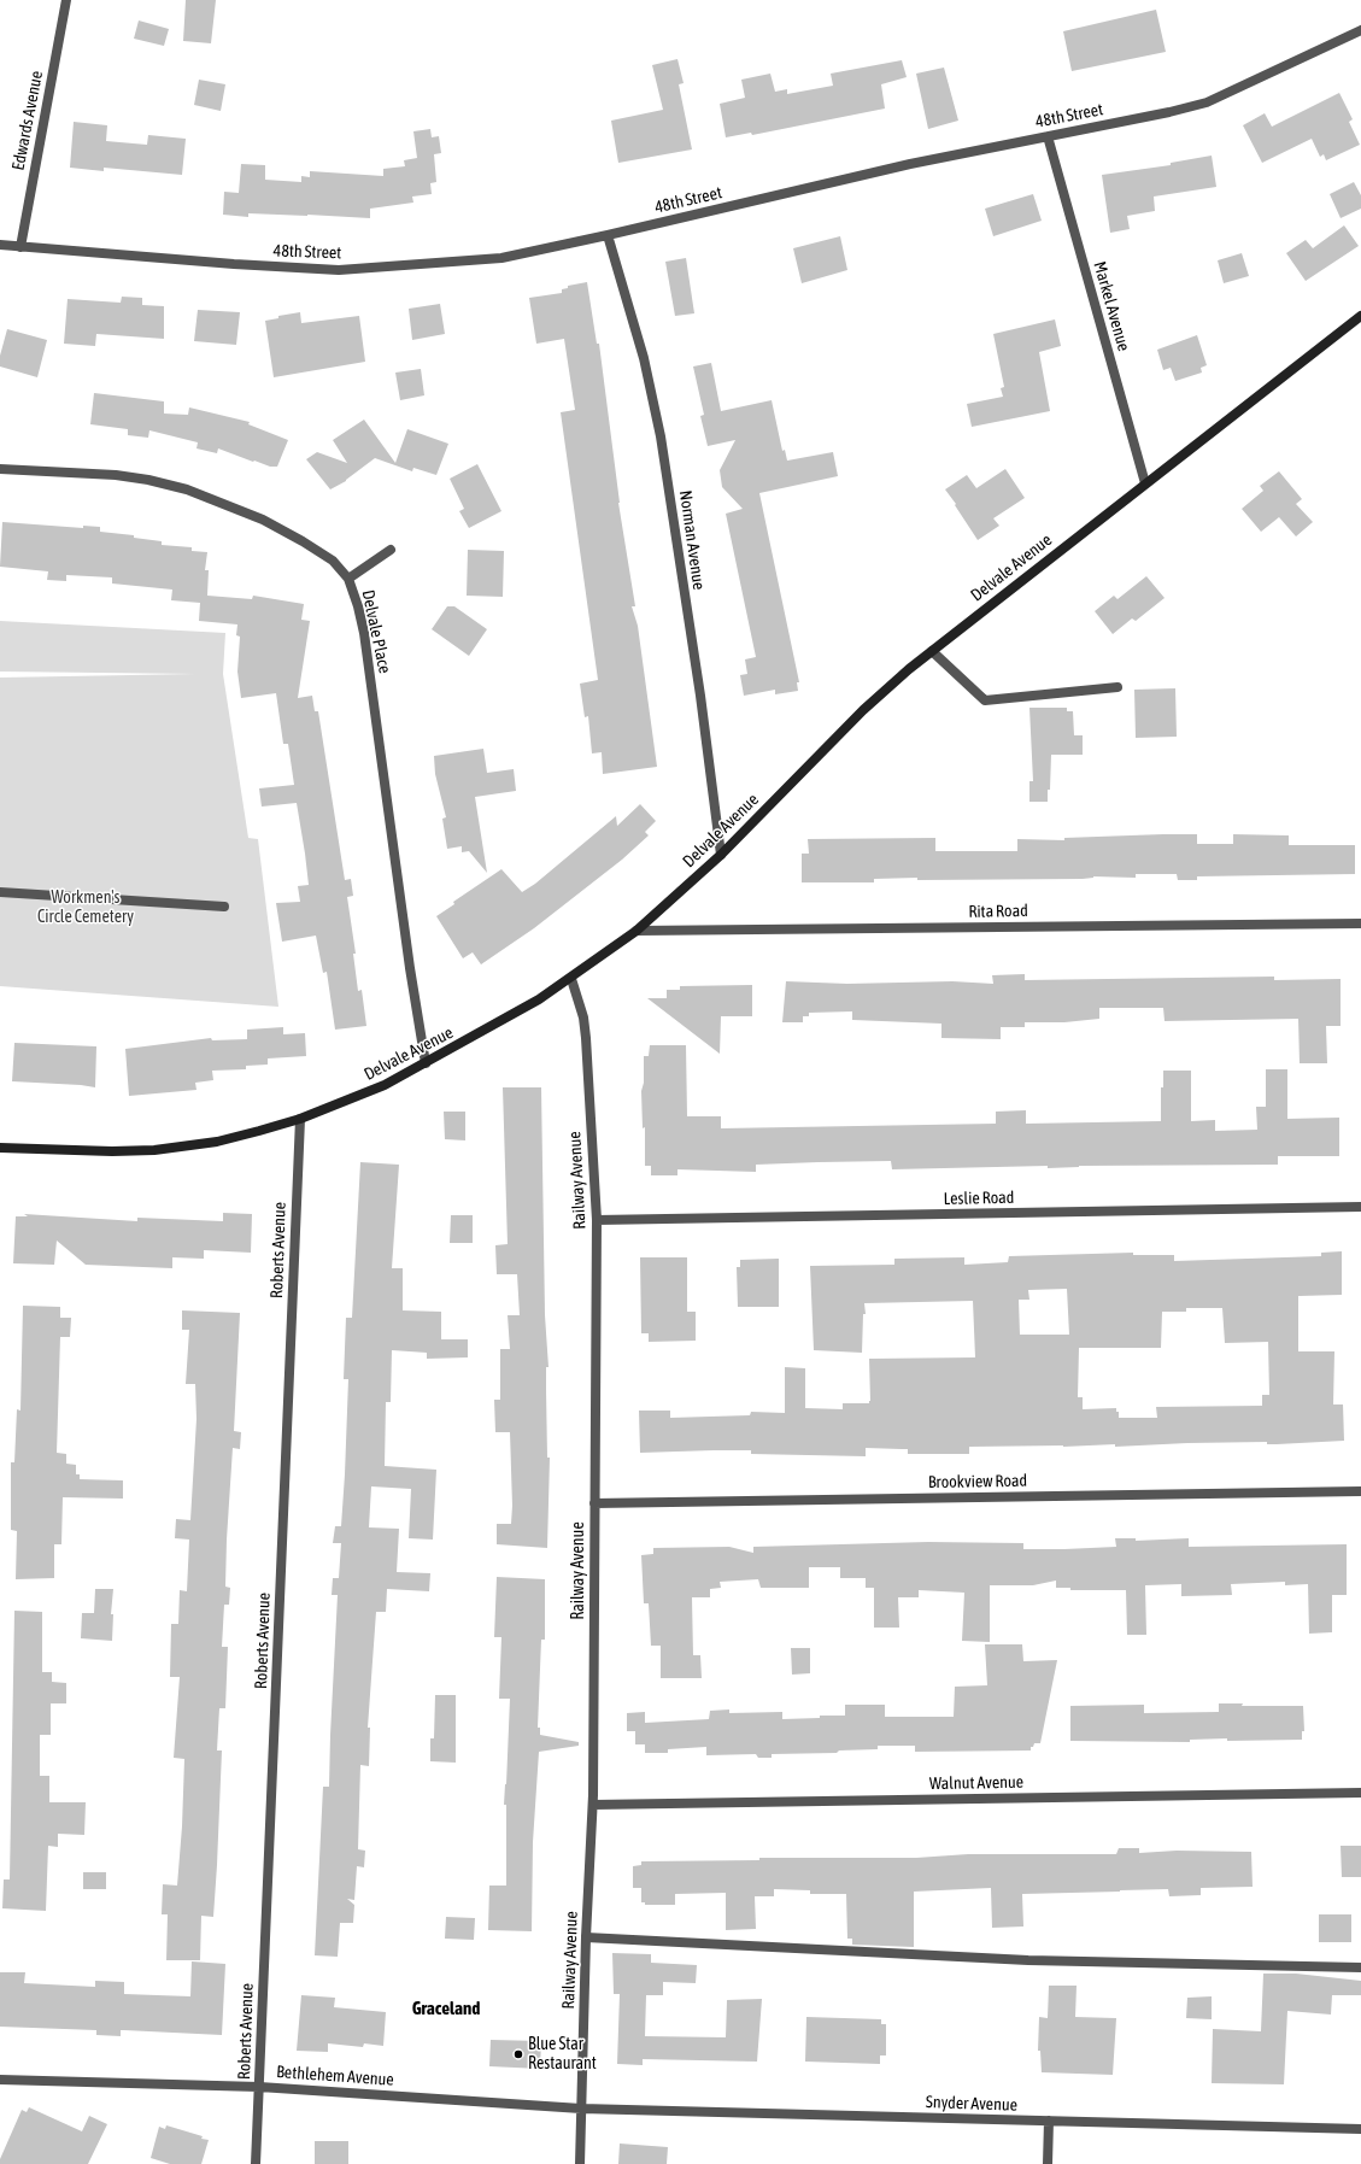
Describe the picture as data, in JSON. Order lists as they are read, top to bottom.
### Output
{
  "streets": {
    "street": [
      "48th Street",
      "Edwards Avenue",
      "Markel Avenue",
      "Norman Avenue",
      "Delvale Avenue",
      "Delvale Place",
      "Rita Road",
      "Railway Avenue",
      "Leslie Road",
      "Roberts Avenue",
      "Brookview Road",
      "Walnut Avenue",
      "Bethlehem Avenue",
      "Snyder Avenue"
    ]
  },
  "crossings": [
    ["48th Street", "Edwards Avenue"],
    ["48th Street", "Markel Avenue"],
    ["48th Street", "Norman Avenue"],
    ["Markel Avenue", "Delvale Avenue"],
    ["Norman Avenue", "Delvale Avenue"],
    ["Delvale Avenue", "Delvale Place"],
    ["Delvale Avenue", "Rita Road"],
    ["Delvale Avenue", "Railway Avenue"],
    ["Delvale Avenue", "Roberts Avenue"],
    ["Railway Avenue", "Leslie Road"],
    ["Railway Avenue", "Brookview Road"],
    ["Railway Avenue", "Walnut Avenue"],
    ["Railway Avenue", "Bethlehem Avenue"],
    ["Railway Avenue", "Snyder Avenue"],
    ["Roberts Avenue", "Bethlehem Avenue"],
    ["Bethlehem Avenue", "Snyder Avenue"]
  ],
  "districts": ["Graceland"],
  "parks": ["Workmen's Circle Cemetery"],
  "places": ["Blue Star Restaurant"]
}
